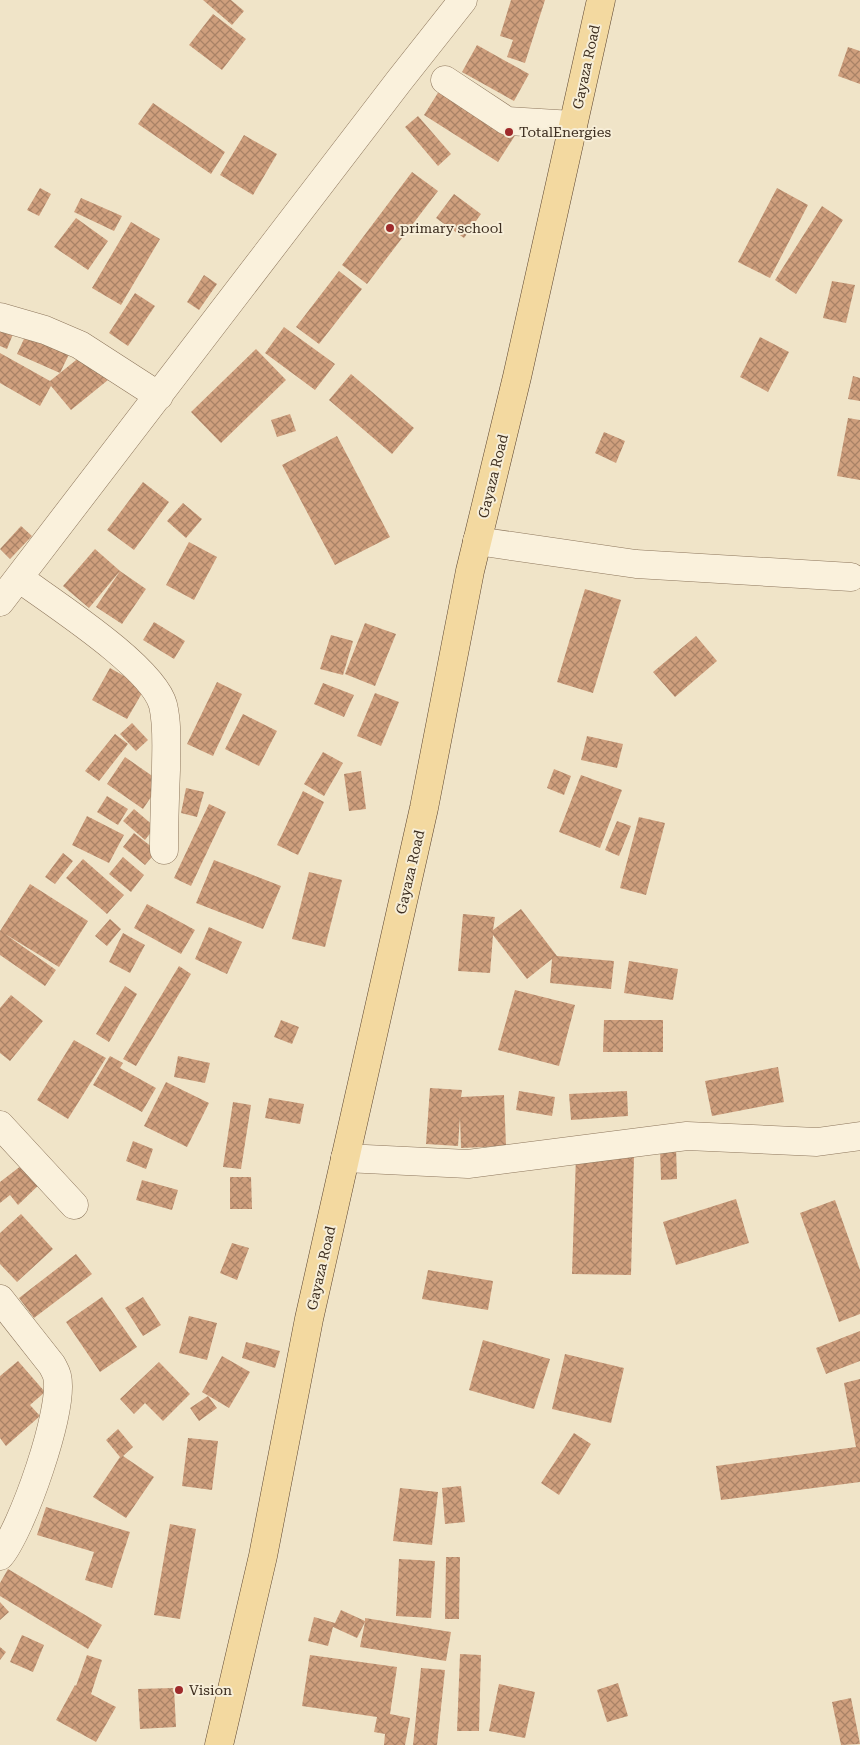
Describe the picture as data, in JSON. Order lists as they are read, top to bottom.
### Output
{
  "streets": {
    "main road": ["Gayaza Road"]
  },
  "places": ["TotalEnergies", "primary school", "Vision"]
}
